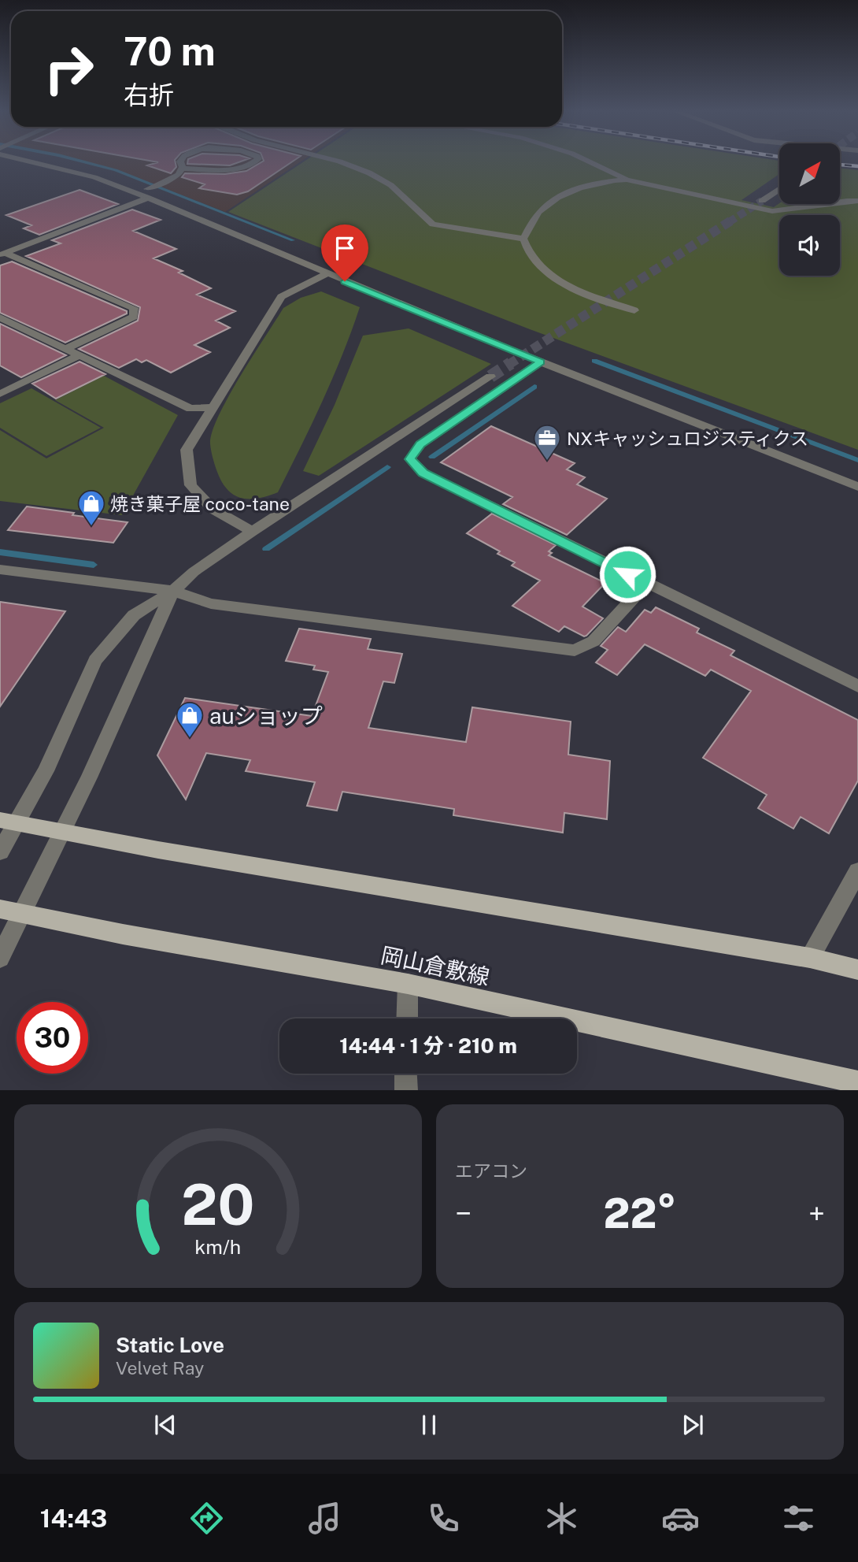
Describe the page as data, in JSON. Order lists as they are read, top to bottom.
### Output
{
  "streets": {
    "main road": ["岡山倉敷線"]
  },
  "places": {
    "office": ["NXキャッシュロジスティクス"],
    "shop": ["焼き菓子屋 coco-tane", "auショップ"]
  },
  "north": "top right",
  "page": {
    "turn": ["70 m", "右折"],
    "limit": "30",
    "trip": "14:44 · 1 分 · 210 m",
    "tile": "エアコン",
    "heat": ["−", "22°", "+"],
    "song": ["Static Love", "Velvet Ray"],
    "tabs": "14:43",
    "gauge": ["20", "km/h"]
  }
}
